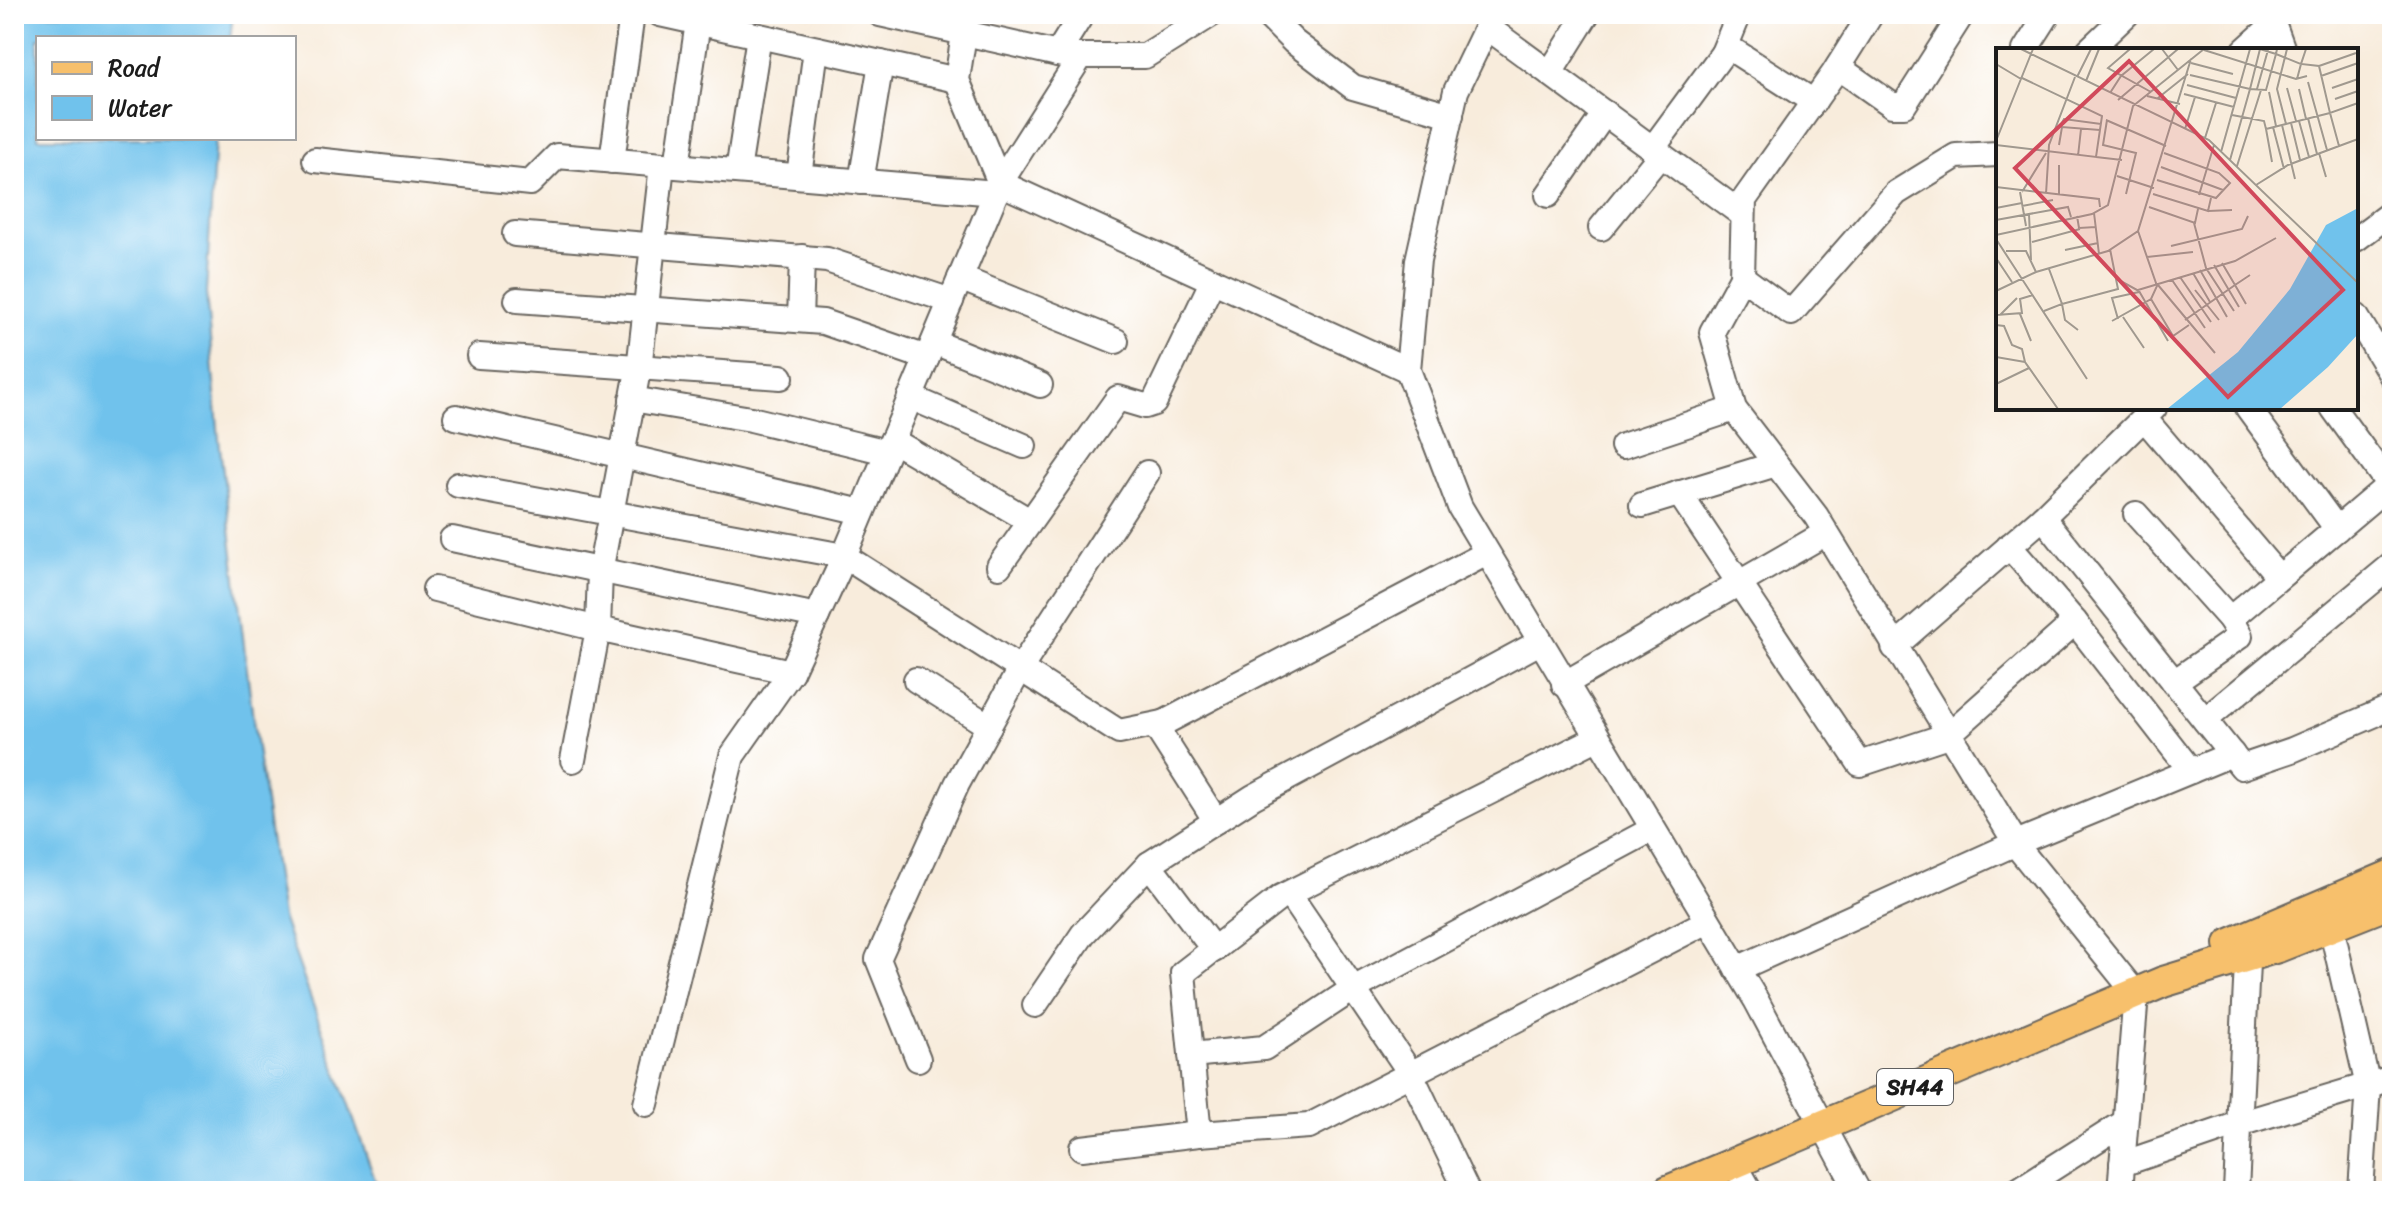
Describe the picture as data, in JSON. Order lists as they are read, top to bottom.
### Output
{
  "streets": {
    "main road": ["SH44"]
  },
  "legend": ["Road", "Water"]
}
